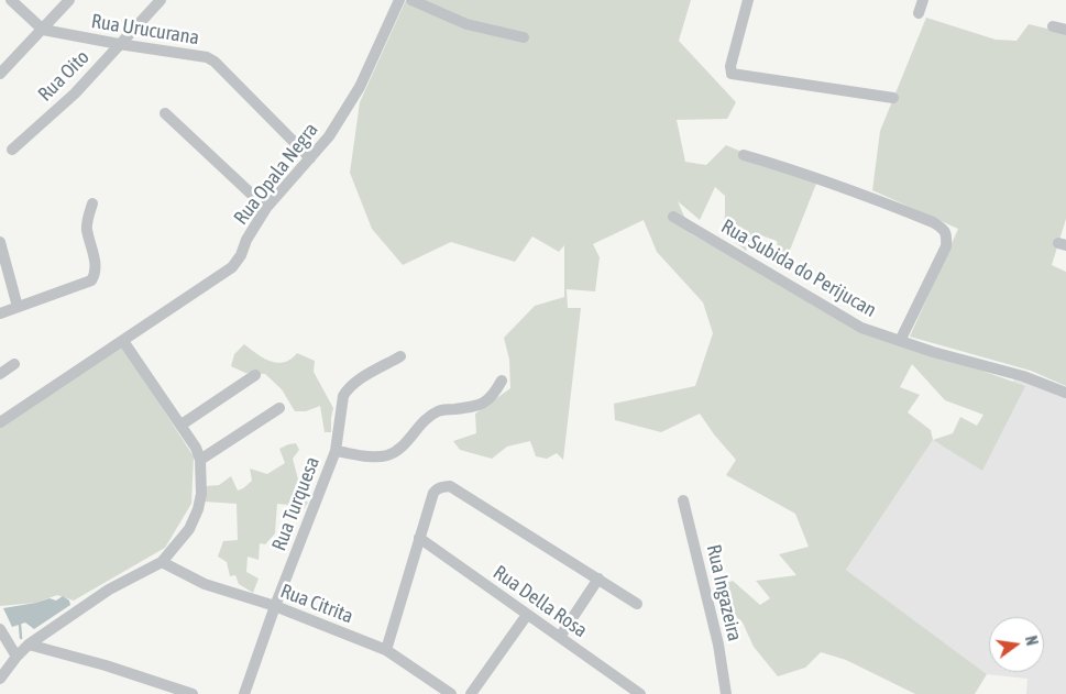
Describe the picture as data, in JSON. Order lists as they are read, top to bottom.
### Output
{
  "streets": {
    "street": [
      "Rua Urucurana",
      "Rua Oito",
      "Rua Opala Negra",
      "Rua Subida do Perijucan",
      "Rua Turquesa",
      "Rua Ingazeira",
      "Rua Della Rosa",
      "Rua Citrita"
    ]
  },
  "crossings": [
    ["Rua Urucurana", "Rua Oito"],
    ["Rua Urucurana", "Rua Opala Negra"],
    ["Rua Turquesa", "Rua Citrita"]
  ],
  "north": "right"
}
